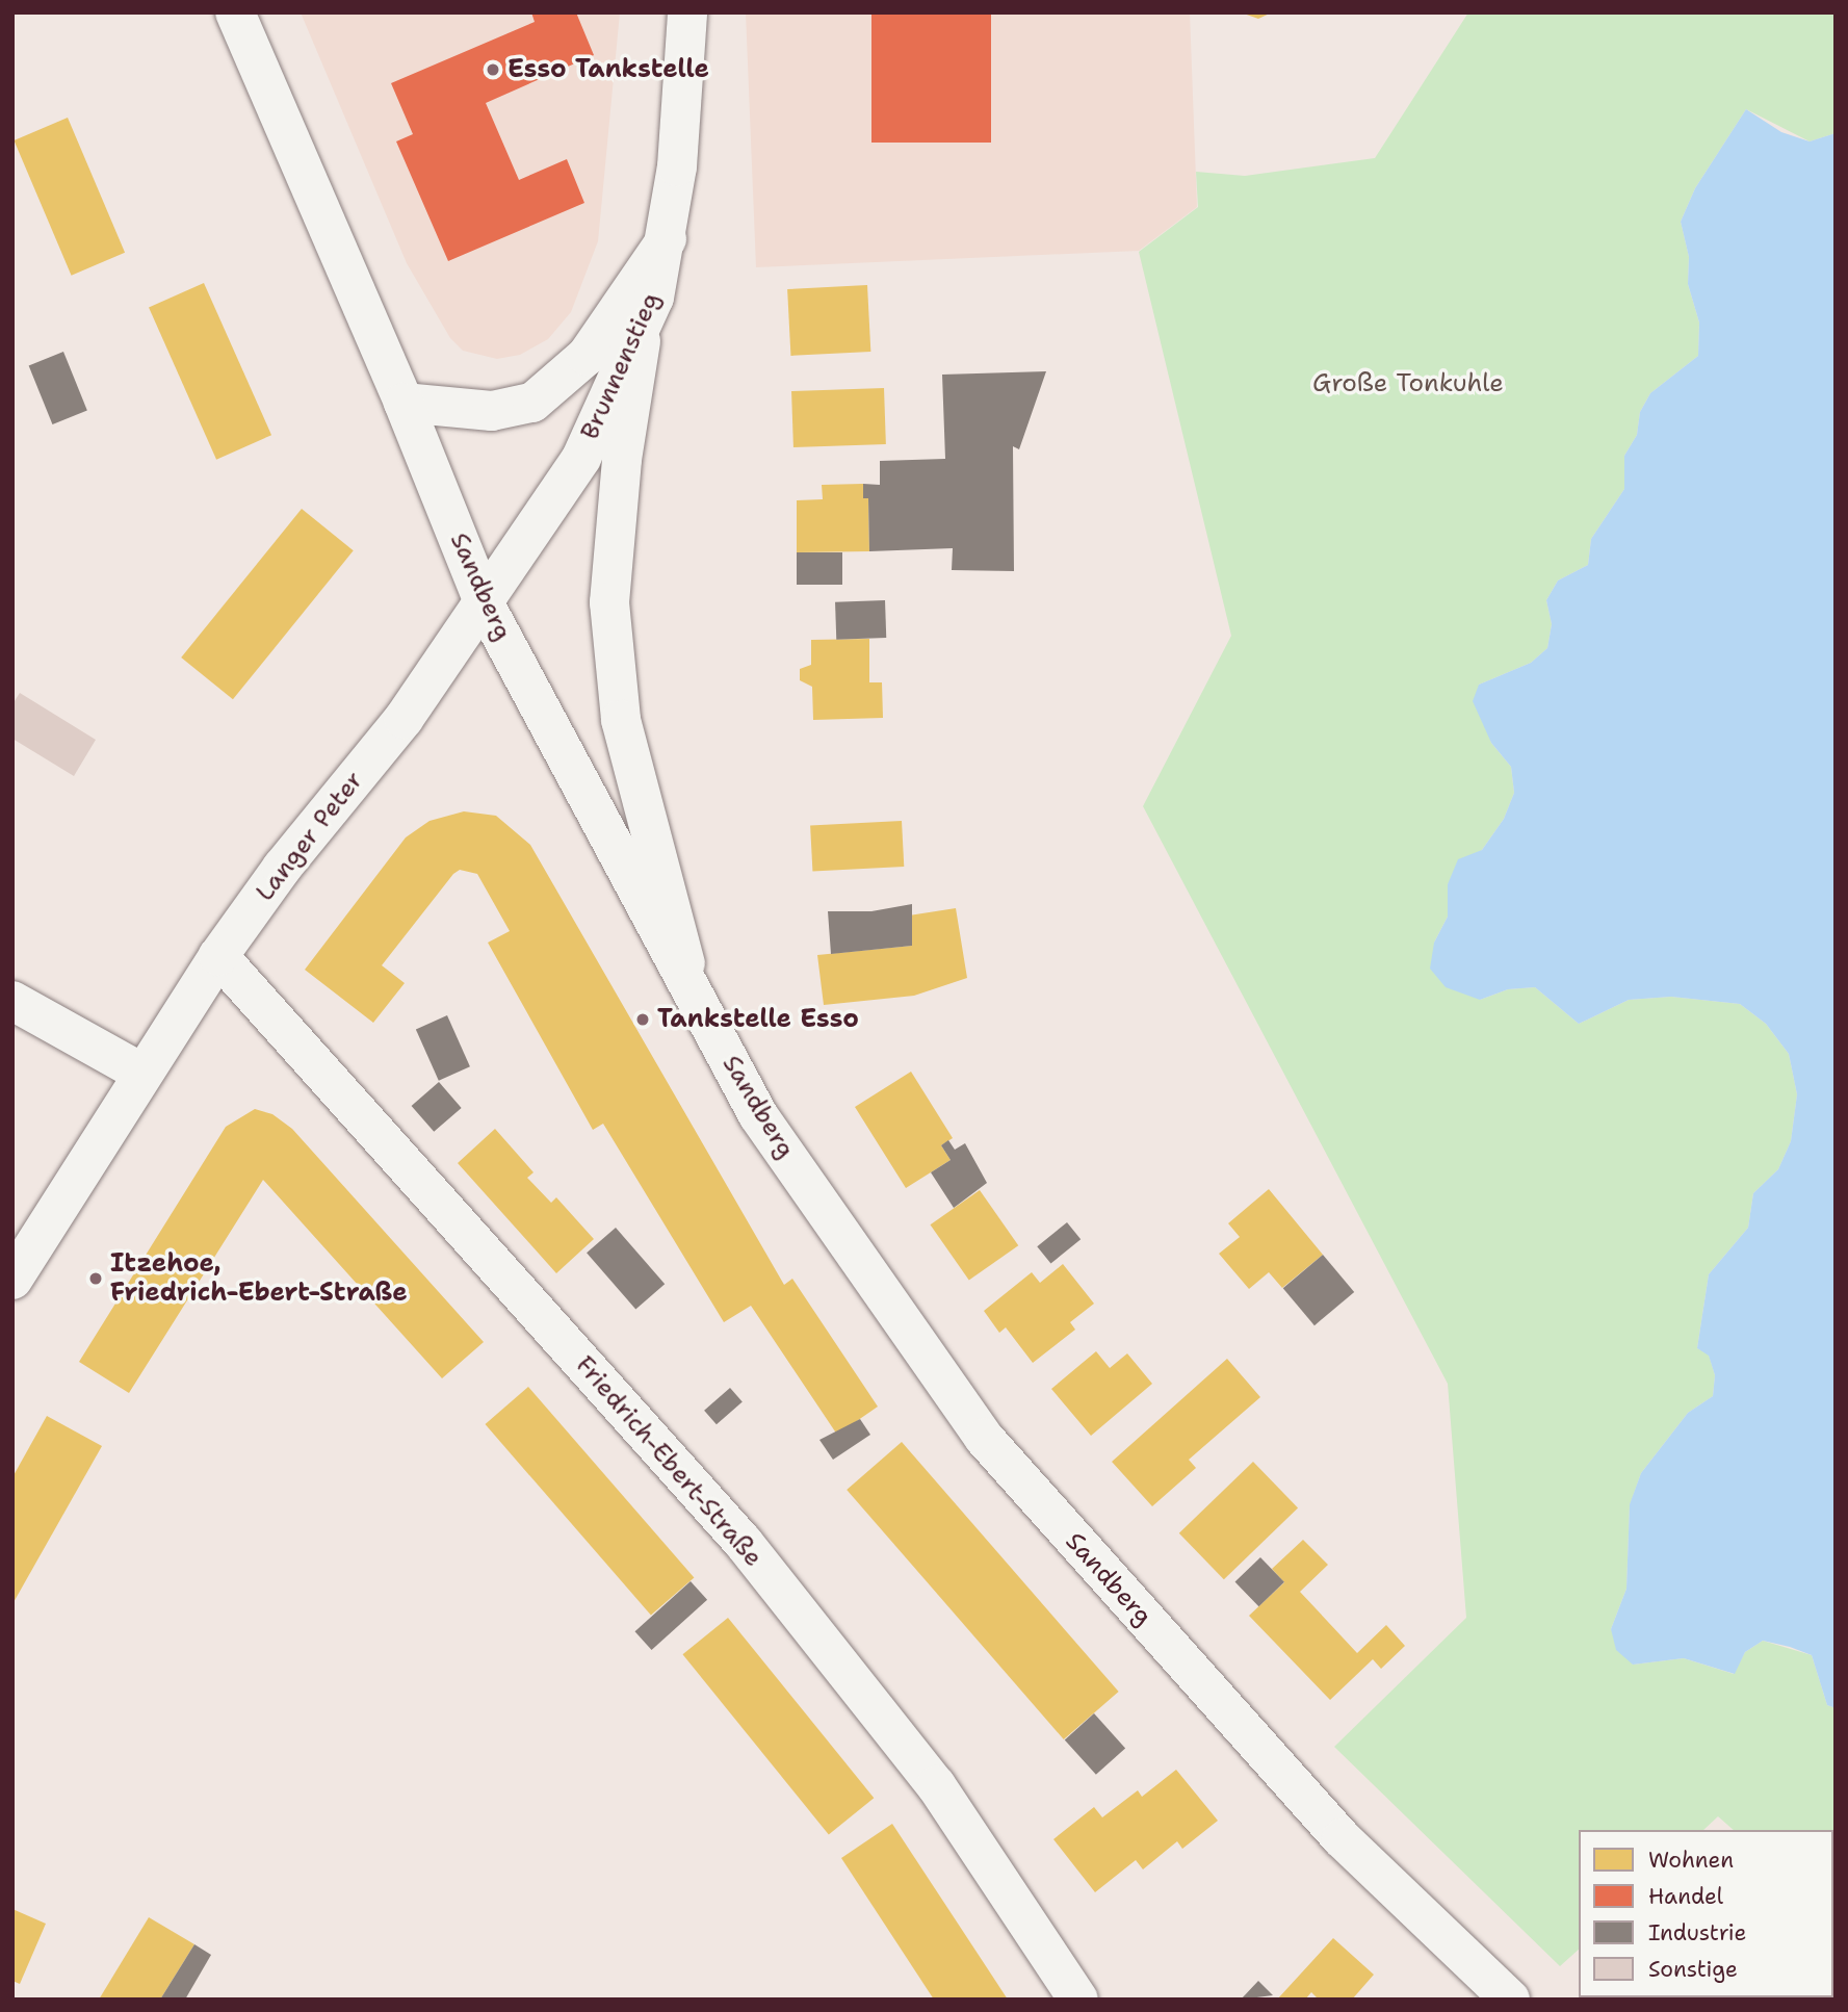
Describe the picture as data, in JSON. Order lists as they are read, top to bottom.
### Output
{
  "streets": {
    "main road": [
      "Brunnenstieg",
      "Sandberg",
      "Langer Peter",
      "Friedrich-Ebert-Straße"
    ]
  },
  "crossings": [
    ["Brunnenstieg", "Sandberg"],
    ["Brunnenstieg", "Langer Peter"],
    ["Sandberg", "Langer Peter"],
    ["Langer Peter", "Friedrich-Ebert-Straße"]
  ],
  "parks": ["Große Tonkuhle"],
  "places": ["Esso Tankstelle", "Tankstelle Esso", "Itzehoe, Friedrich-Ebert-Straße"],
  "legend": [
    "Wohnen",
    "Handel",
    "Industrie",
    "Sonstige"
  ]
}
